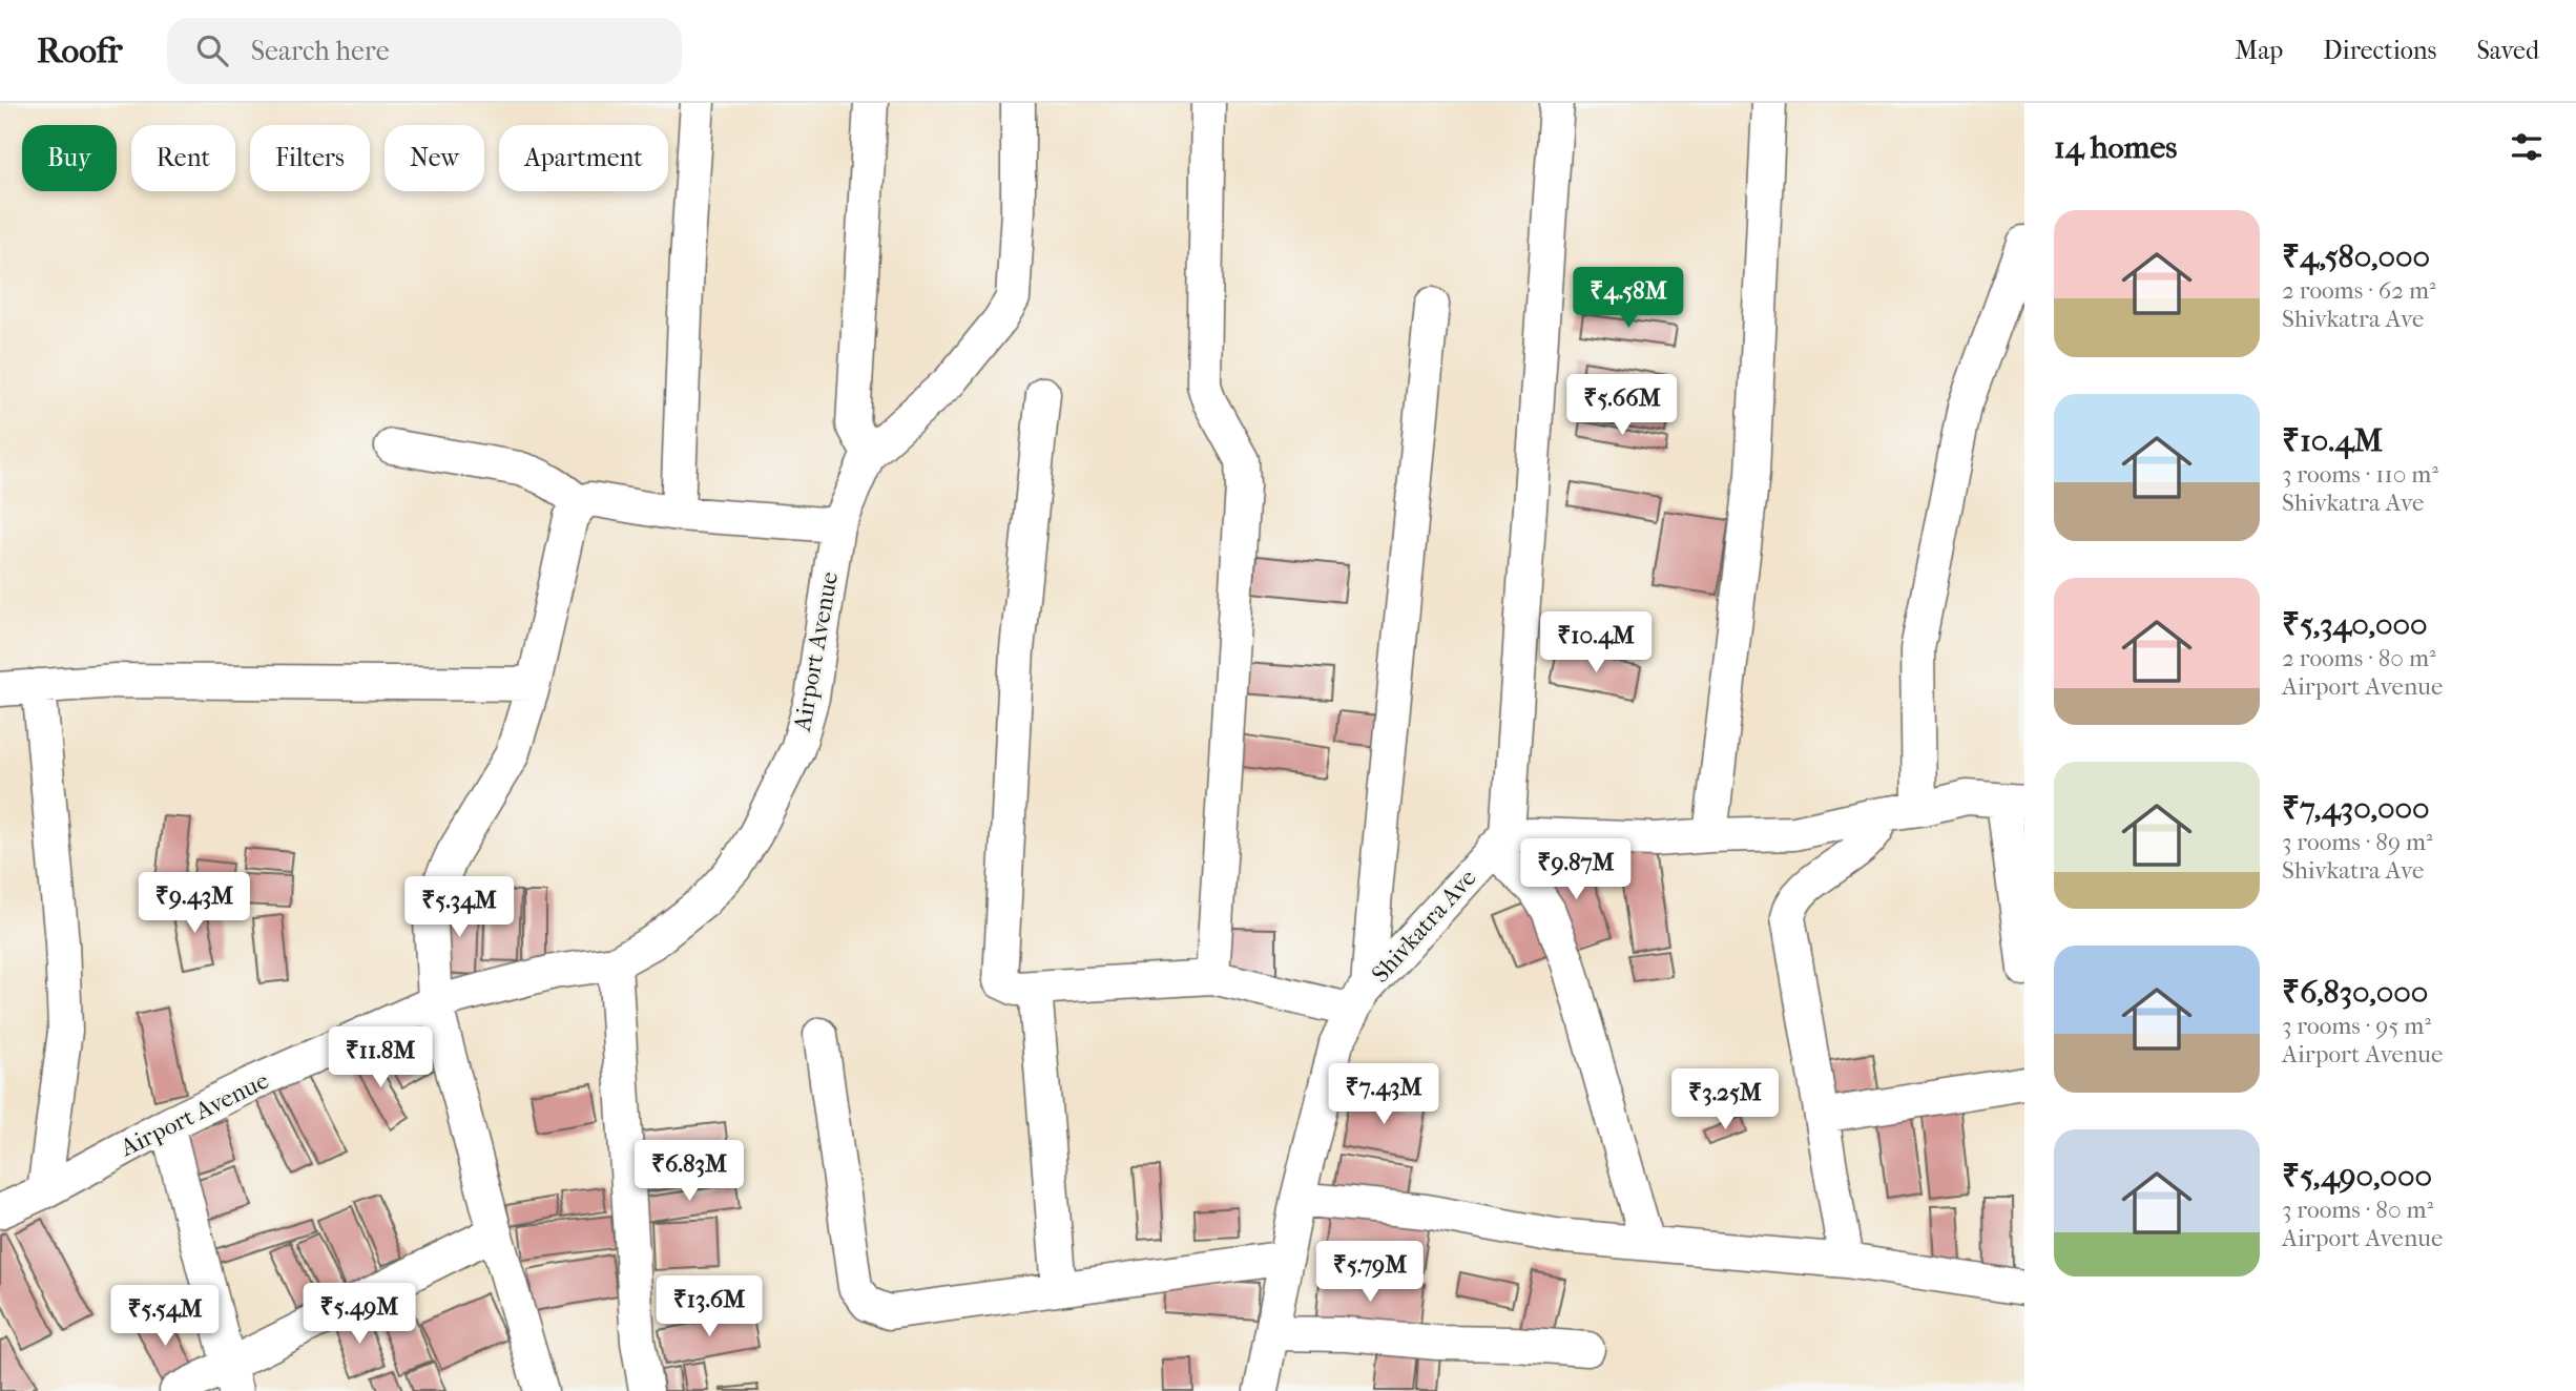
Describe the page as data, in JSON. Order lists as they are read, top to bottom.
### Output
{
  "streets": {
    "street": ["Airport Avenue", "Shivkatra Ave"]
  },
  "page": {
    "header": "Roofr",
    "search": "Search here",
    "nav": ["Map", "Directions", "Saved"],
    "heading": "14 homes",
    "chip": [
      "Buy",
      "Rent",
      "Filters",
      "New",
      "Apartment"
    ],
    "list": [
      {
        "name": "₹4,580,000",
        "note": "2 rooms · 62 m² · Shivkatra Ave"
      },
      {
        "name": "₹10.4M",
        "note": "3 rooms · 110 m² · Shivkatra Ave"
      },
      {
        "name": "₹5,340,000",
        "note": "2 rooms · 80 m² · Airport Avenue"
      },
      {
        "name": "₹7,430,000",
        "note": "3 rooms · 89 m² · Shivkatra Ave"
      },
      {
        "name": "₹6,830,000",
        "note": "3 rooms · 95 m² · Airport Avenue"
      },
      {
        "name": "₹5,490,000",
        "note": "3 rooms · 80 m² · Airport Avenue"
      }
    ],
    "price": [
      "₹4.58M",
      "₹5.66M",
      "₹10.4M",
      "₹9.87M",
      "₹9.43M",
      "₹5.34M",
      "₹11.8M",
      "₹7.43M",
      "₹3.25M",
      "₹6.83M",
      "₹5.79M",
      "₹13.6M",
      "₹5.49M",
      "₹5.54M"
    ]
  }
}
